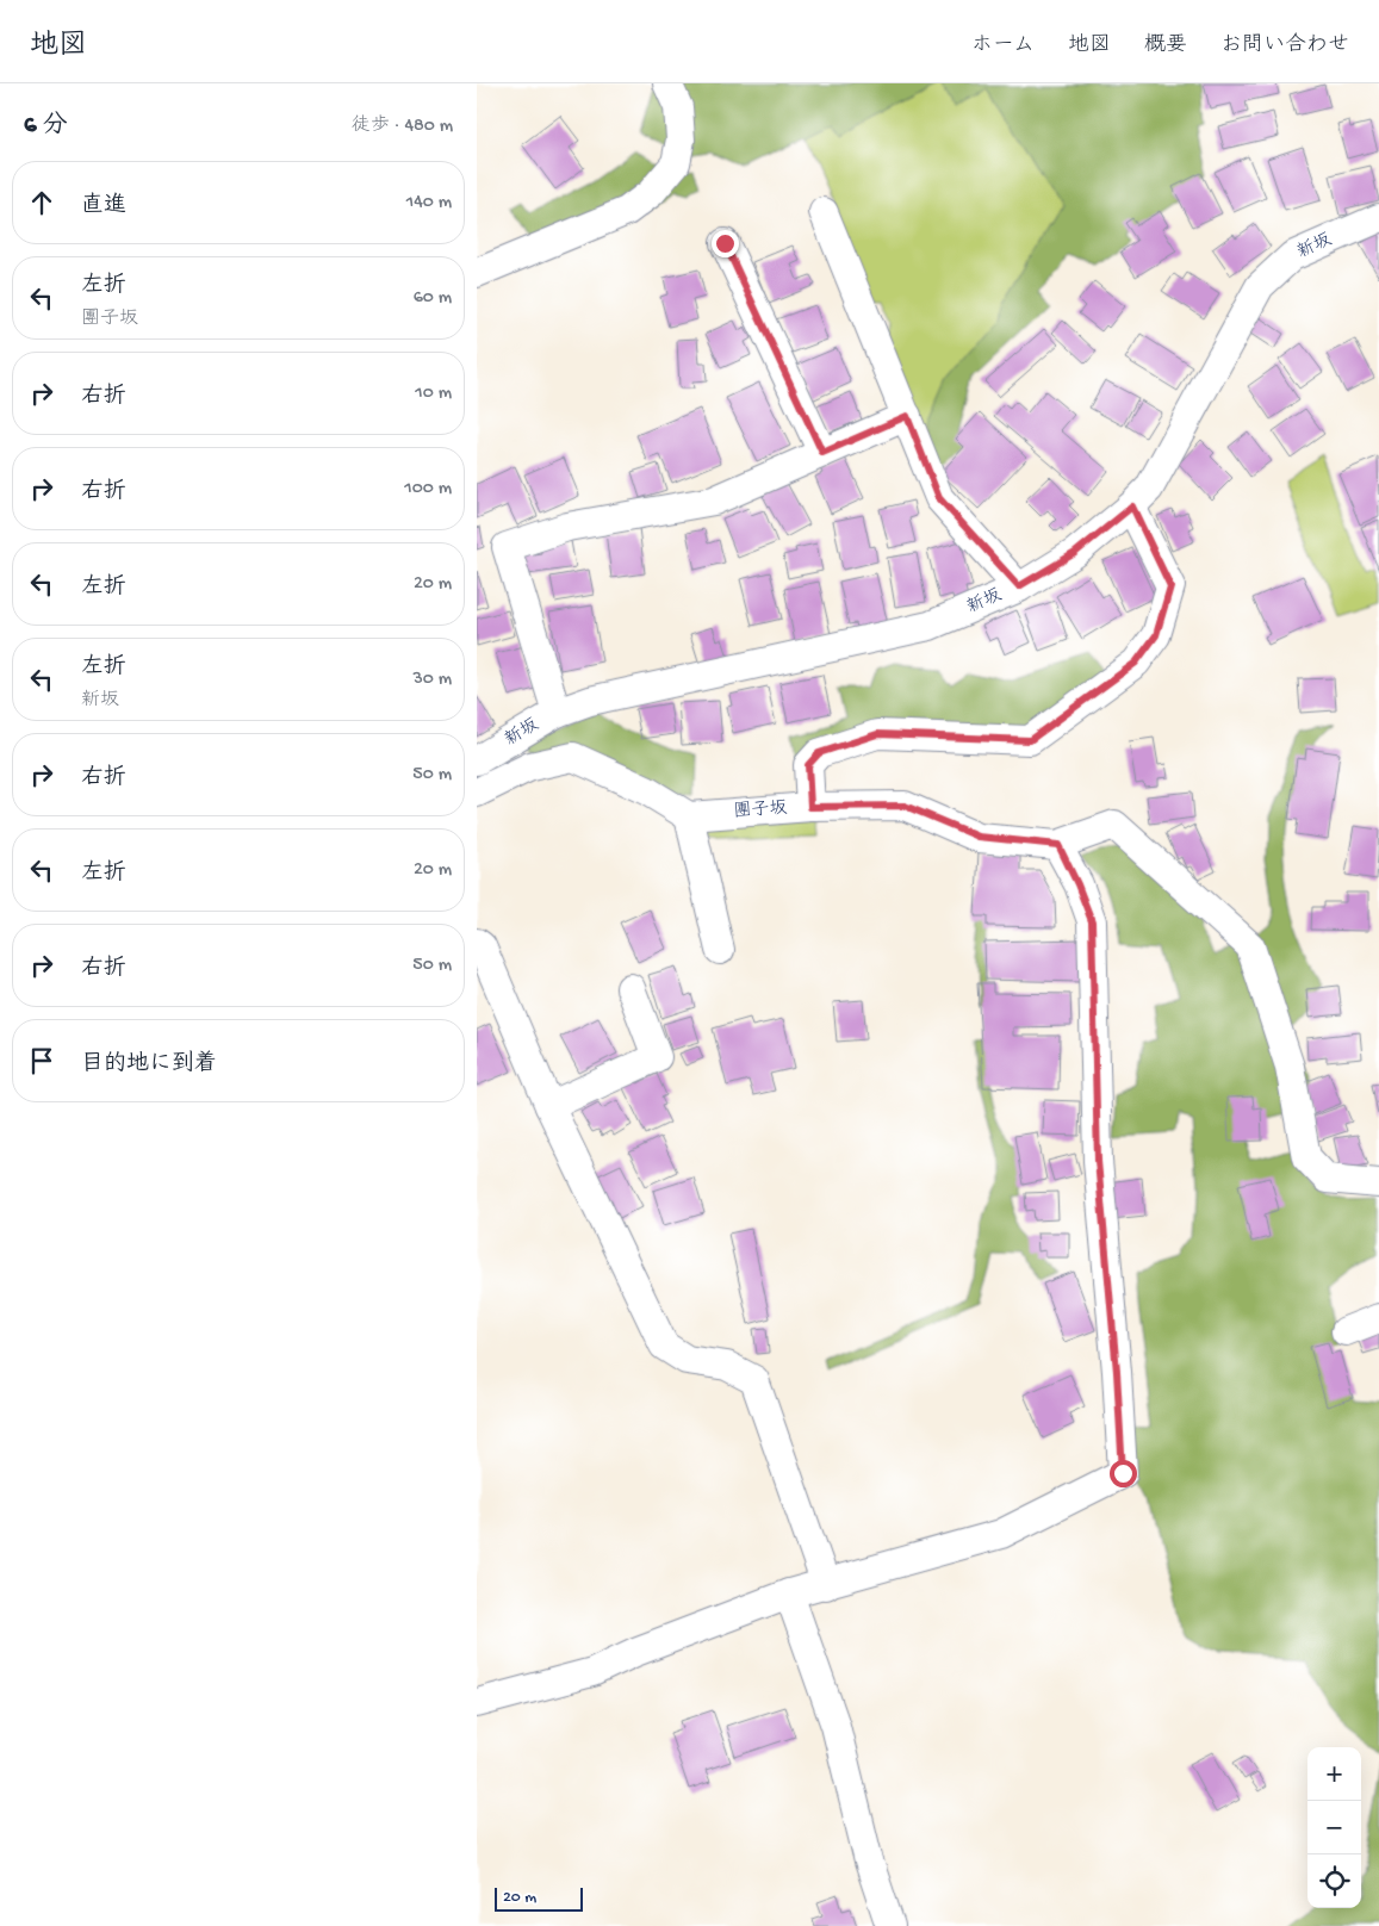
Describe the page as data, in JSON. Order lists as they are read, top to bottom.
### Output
{
  "streets": {
    "street": ["新坂", "團子坂"]
  },
  "scale_bar": "20 m",
  "page": {
    "header": "地図",
    "nav": [
      "ホーム",
      "地図",
      "概要",
      "お問い合わせ"
    ],
    "heading": ["6 分", "徒歩 · 480 m"],
    "list": [
      ["直進", "140 m"],
      ["左折", "團子坂", "60 m"],
      ["右折", "10 m"],
      ["右折", "100 m"],
      ["左折", "20 m"],
      ["左折", "新坂", "30 m"],
      ["右折", "50 m"],
      ["左折", "20 m"],
      ["右折", "50 m"],
      "目的地に到着"
    ],
    "map_buttons": ["+", "−"],
    "scale": "20 m"
  }
}
